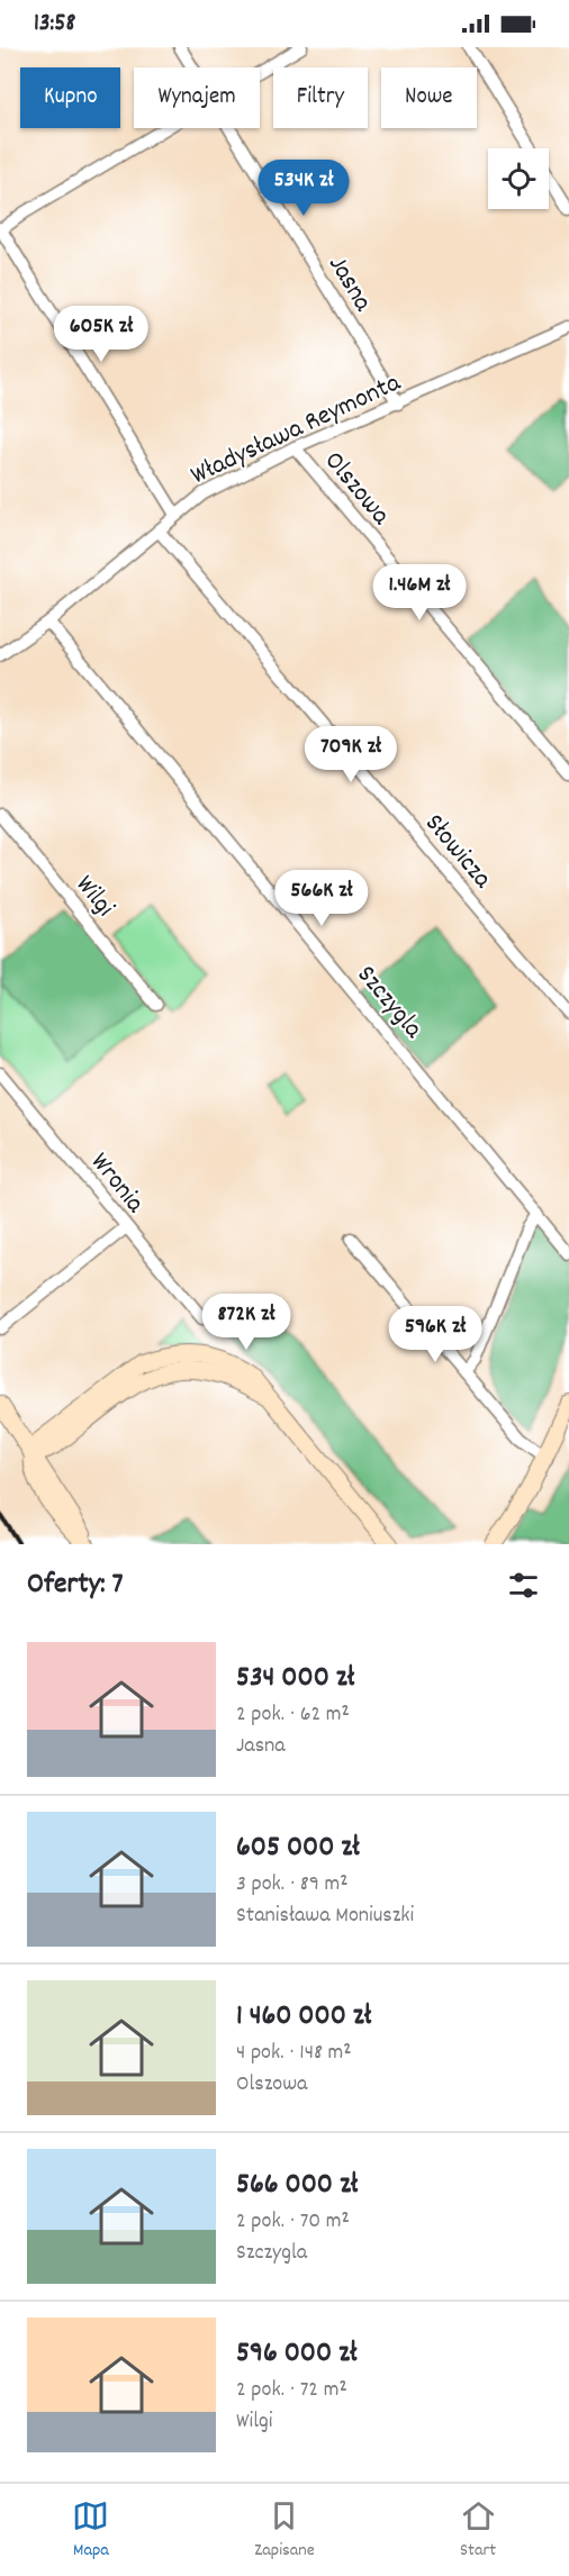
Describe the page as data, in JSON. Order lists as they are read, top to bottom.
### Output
{
  "streets": {
    "street": [
      "Jasna",
      "Władysława Reymonta",
      "Olszowa",
      "Słowicza",
      "Wilgi",
      "Szczygla",
      "Wronia"
    ]
  },
  "crossings": [
    ["Jasna", "Władysława Reymonta"],
    ["Władysława Reymonta", "Olszowa"],
    ["Władysława Reymonta", "Słowicza"],
    ["Władysława Reymonta", "Szczygla"]
  ],
  "page": {
    "status": "13:58",
    "chip": [
      "Kupno",
      "Wynajem",
      "Filtry",
      "Nowe"
    ],
    "price": [
      "534K zł",
      "605K zł",
      "1.46M zł",
      "709K zł",
      "566K zł",
      "872K zł",
      "596K zł"
    ],
    "heading": "Oferty: 7",
    "list": [
      {
        "name": "534 000 zł",
        "note": "2 pok. · 62 m² · Jasna"
      },
      {
        "name": "605 000 zł",
        "note": "3 pok. · 89 m² · Stanisława Moniuszki"
      },
      {
        "name": "1 460 000 zł",
        "note": "4 pok. · 148 m² · Olszowa"
      },
      {
        "name": "566 000 zł",
        "note": "2 pok. · 70 m² · Szczygla"
      },
      {
        "name": "596 000 zł",
        "note": "2 pok. · 72 m² · Wilgi"
      }
    ],
    "tabs": ["Mapa", "Zapisane", "Start"]
  }
}
